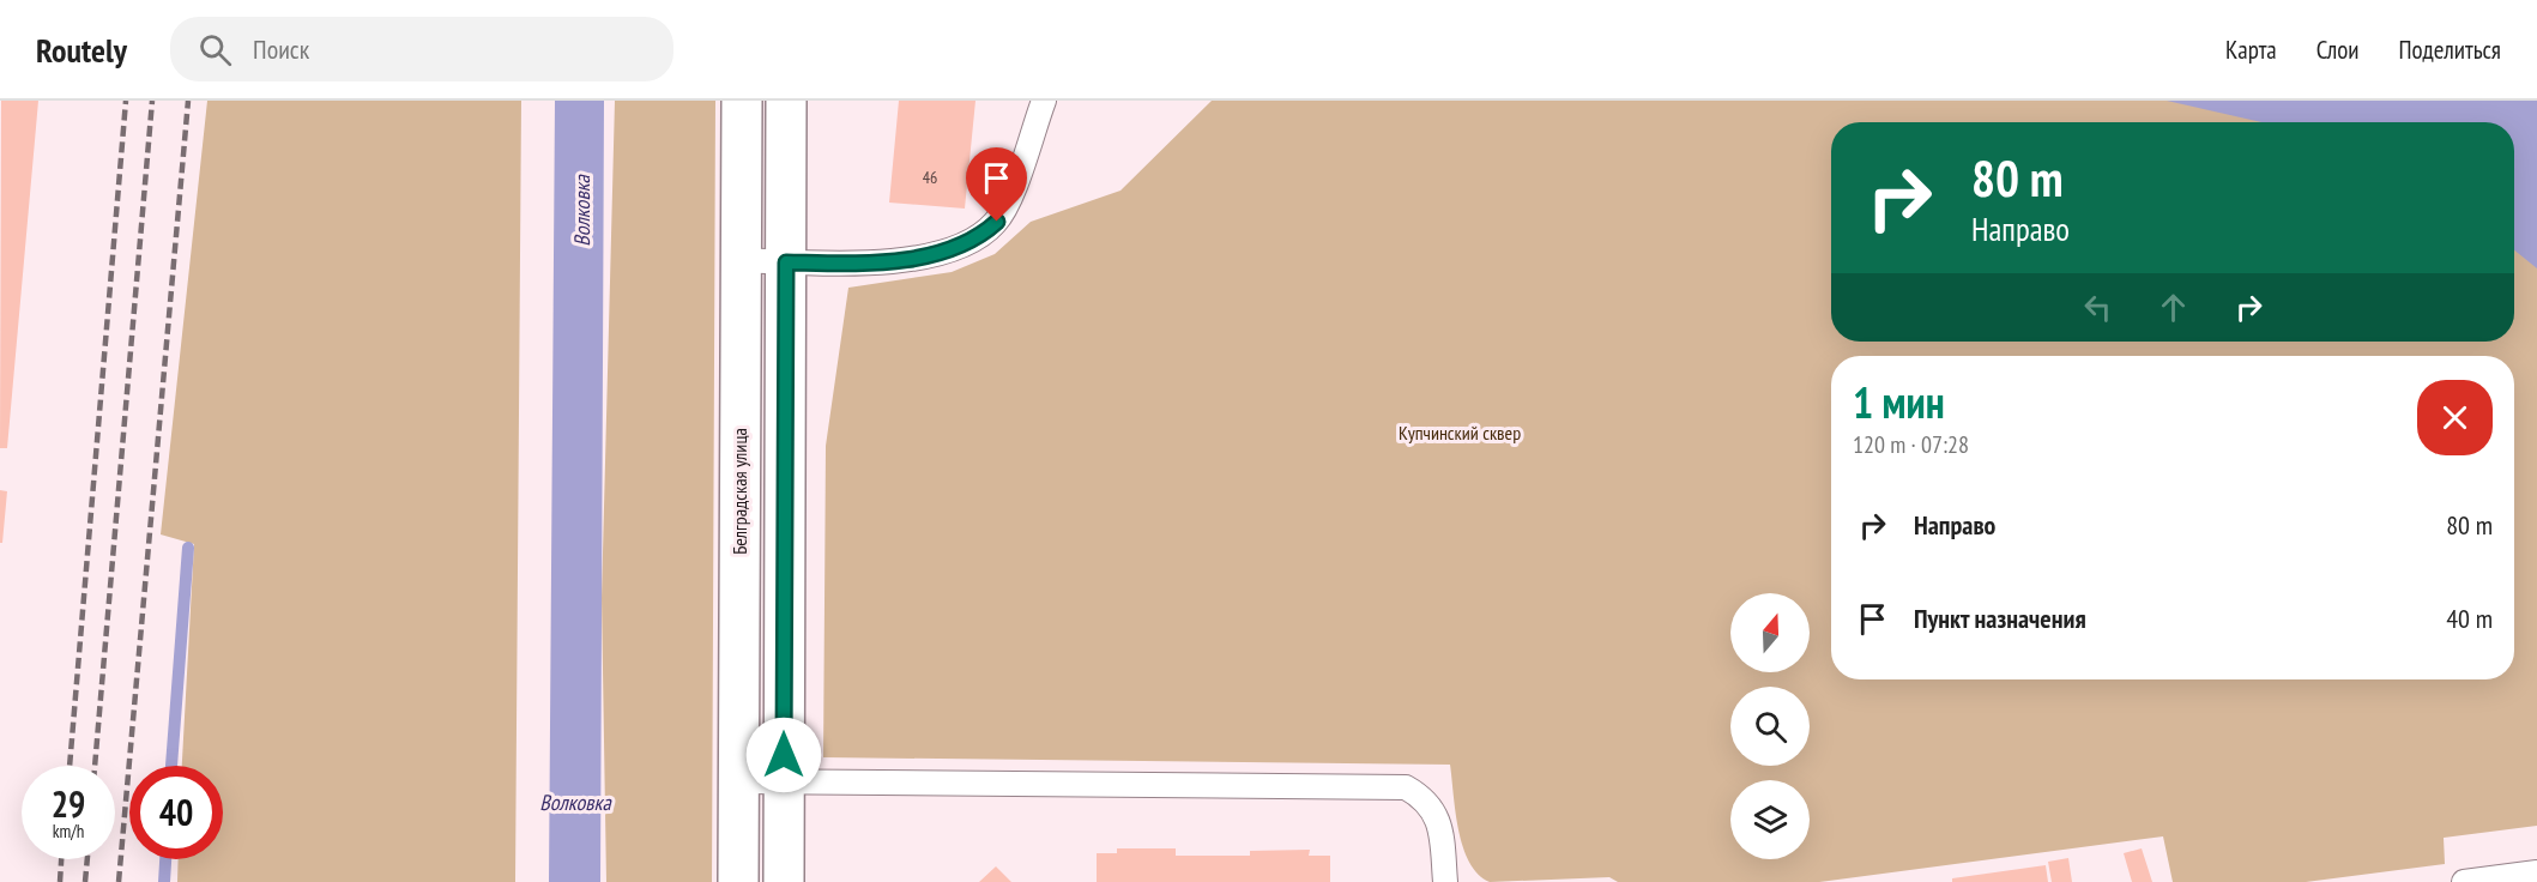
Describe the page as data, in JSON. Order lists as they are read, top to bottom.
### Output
{
  "streets": {
    "street": ["Белградская улица"]
  },
  "water": ["Волковка"],
  "parks": ["Купчинский сквер"],
  "house_numbers": ["46"],
  "north": "top",
  "page": {
    "header": "Routely",
    "search": "Поиск",
    "nav": ["Карта", "Слои", "Поделиться"],
    "turn": ["80 m", "Направо"],
    "heading": ["1 мин", "120 m · 07:28"],
    "list": [
      {
        "name": "Направо",
        "value": "80 m"
      },
      {
        "name": "Пункт назначения",
        "value": "40 m"
      }
    ],
    "speed": "29 km/h",
    "limit": "40"
  }
}
